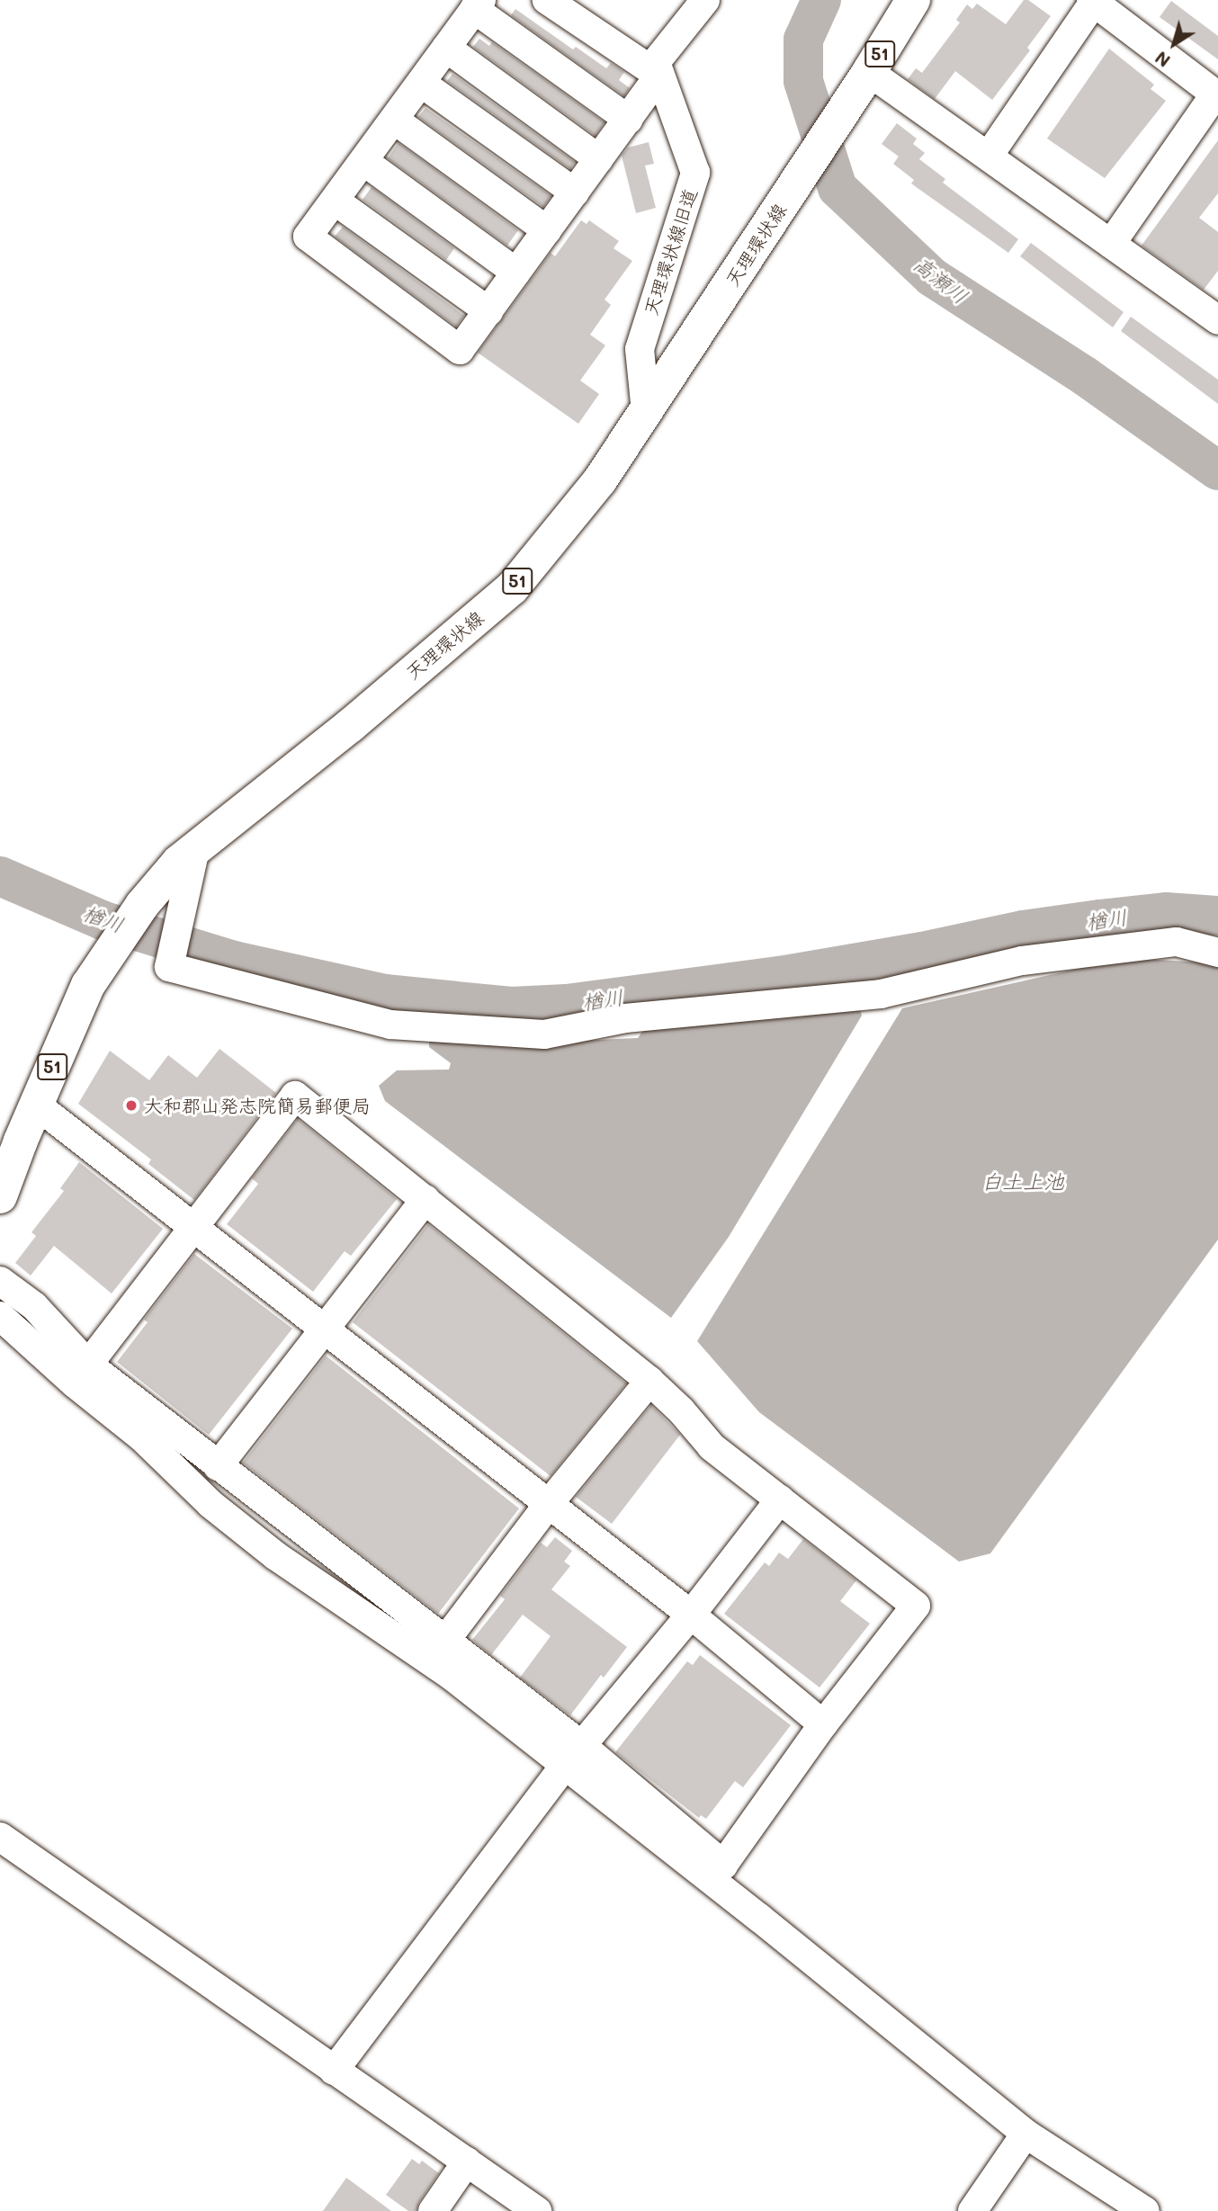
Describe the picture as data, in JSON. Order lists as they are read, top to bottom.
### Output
{
  "streets": {
    "main road": ["51", "天理環状線"],
    "street": ["天理環状線旧道"]
  },
  "crossings": [
    ["天理環状線", "天理環状線旧道"]
  ],
  "water": ["高瀬川", "楢川", "白土上池"],
  "places": ["大和郡山発志院簡易郵便局"],
  "north": "bottom left"
}
